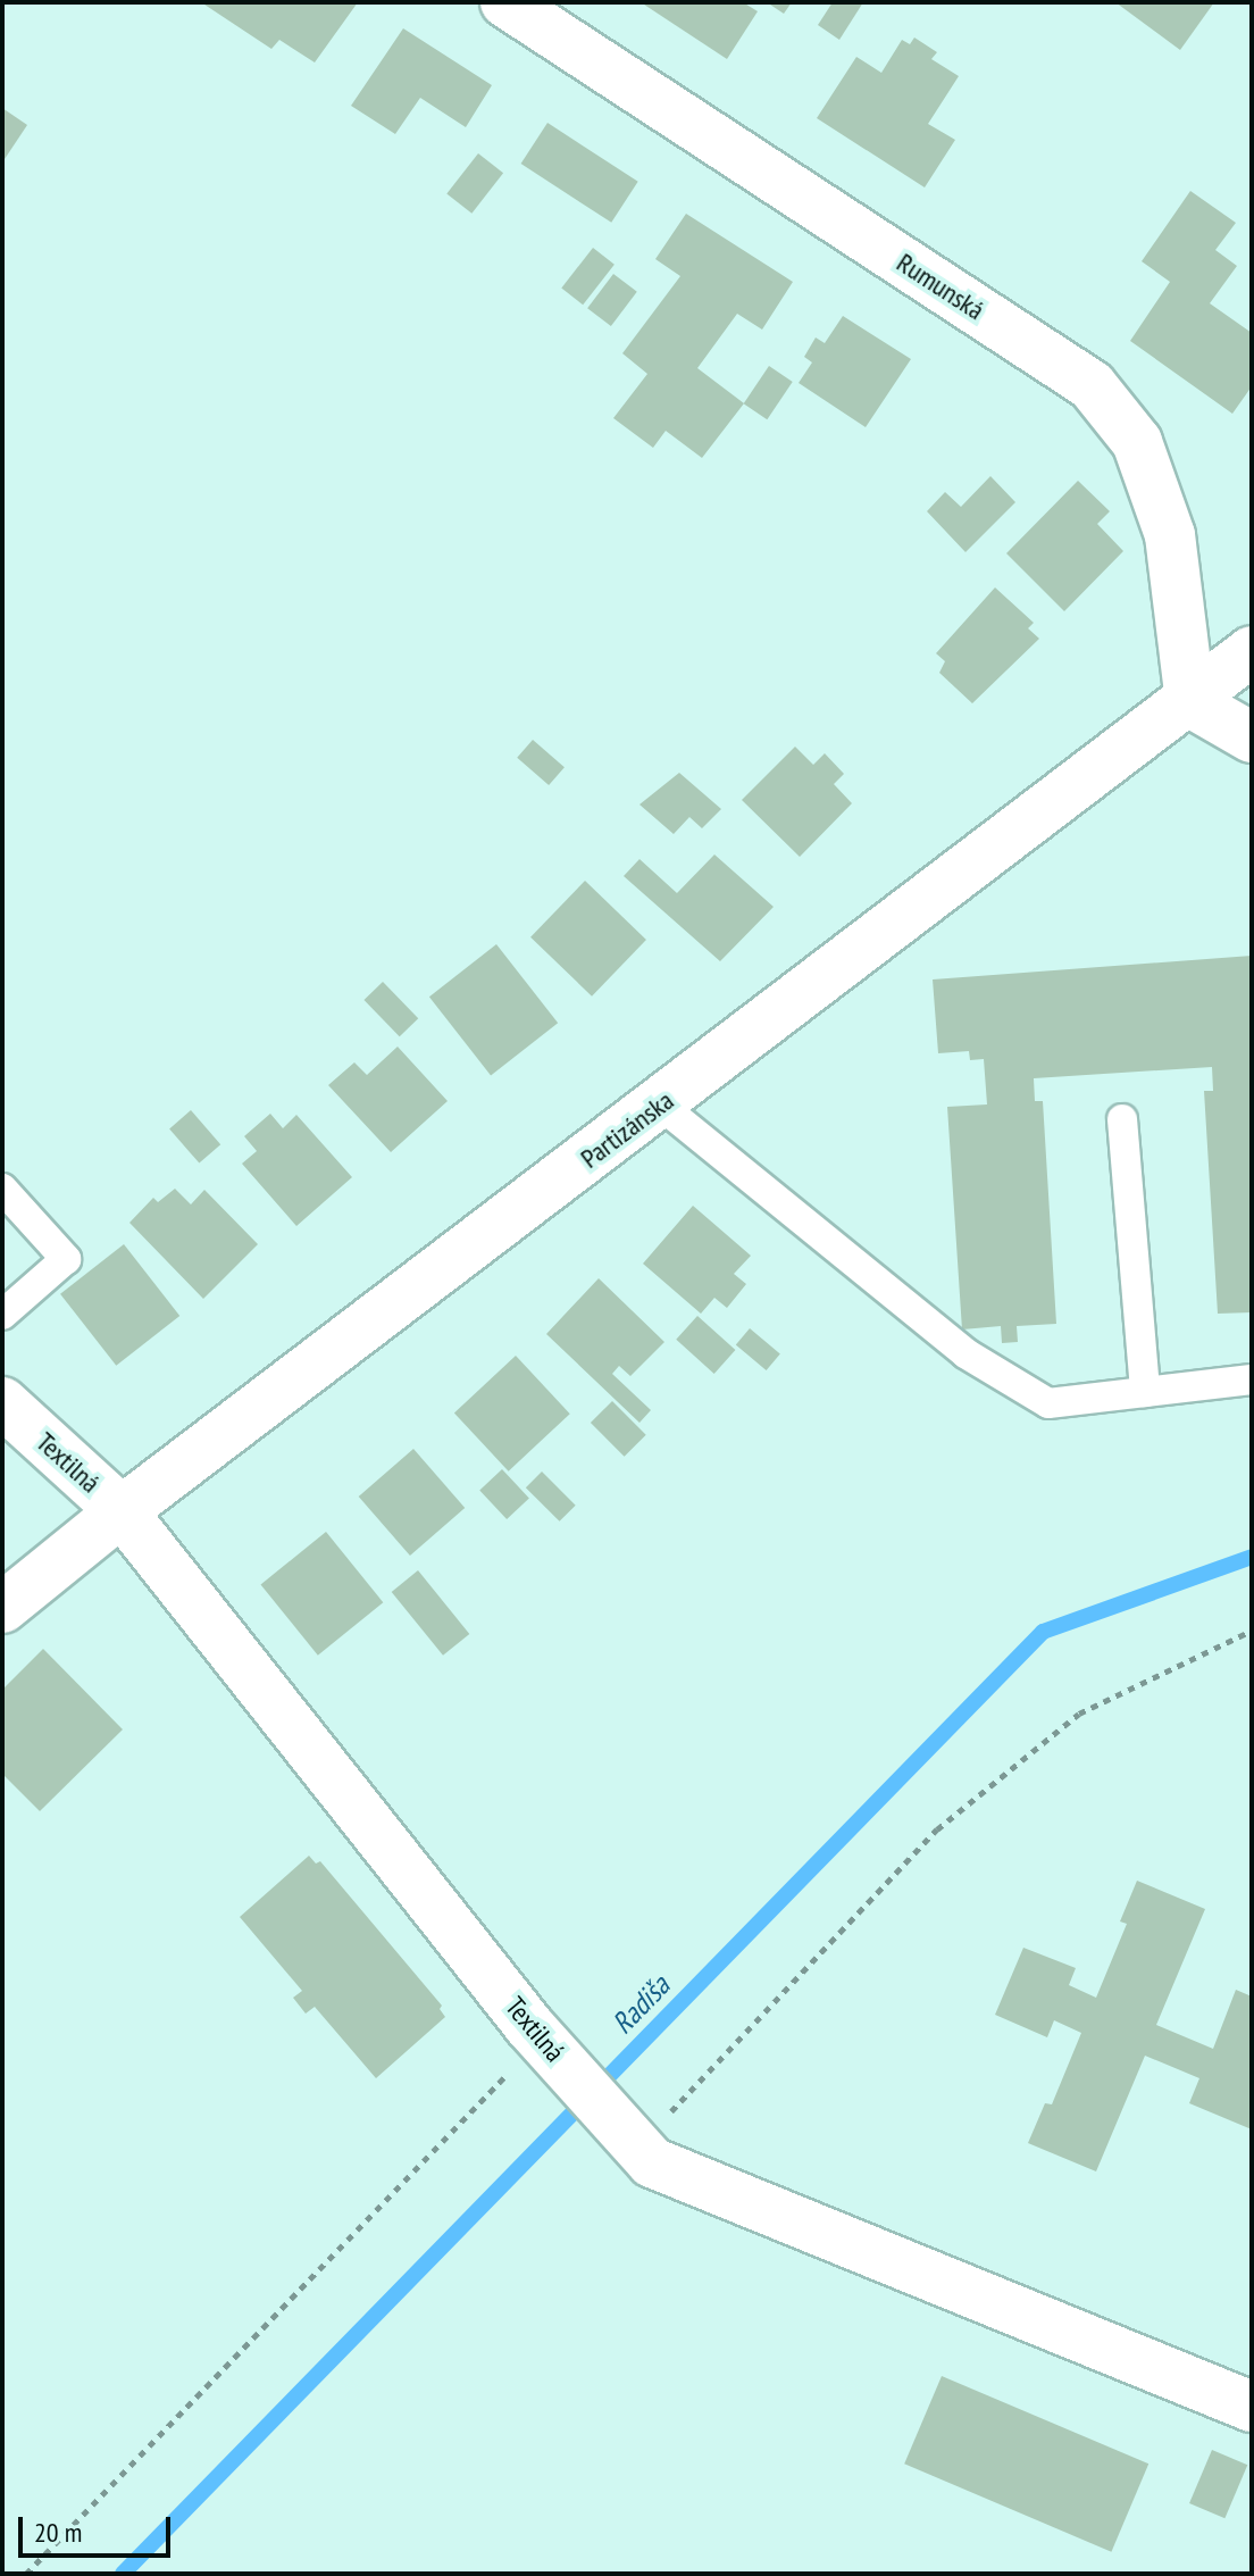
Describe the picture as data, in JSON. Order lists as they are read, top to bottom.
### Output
{
  "streets": {
    "street": ["Rumunská", "Partizánska", "Textilná"]
  },
  "crossings": [
    ["Rumunská", "Partizánska"],
    ["Partizánska", "Textilná"]
  ],
  "water": ["Radiša"],
  "scale_bar": "20 m"
}
